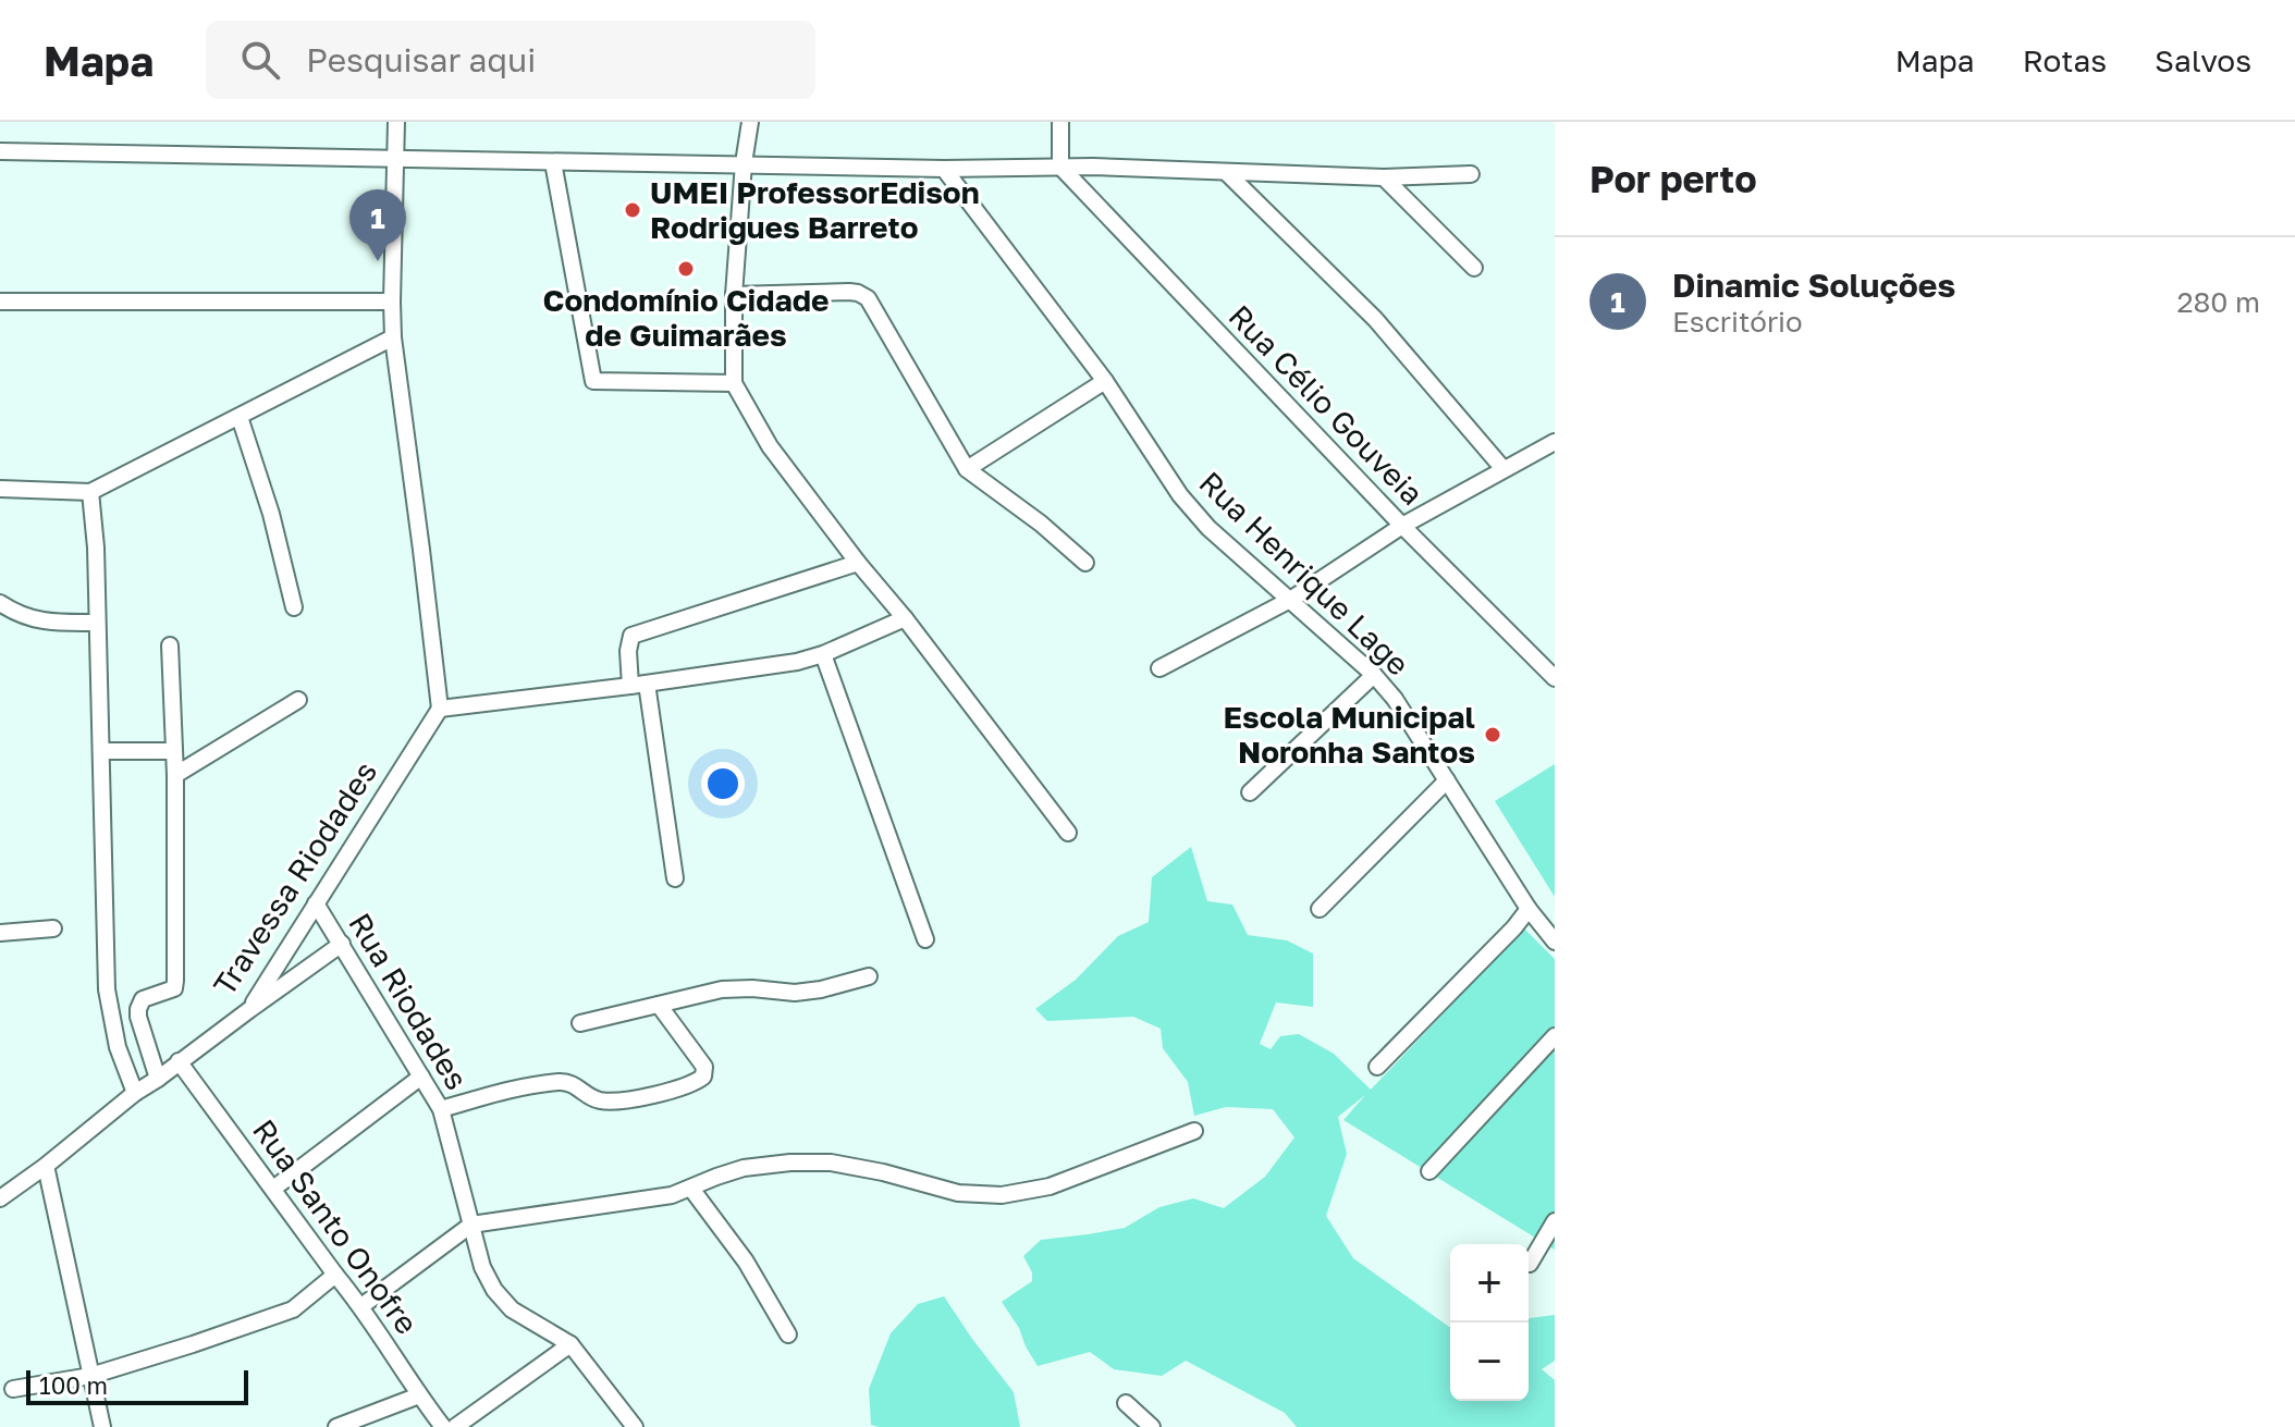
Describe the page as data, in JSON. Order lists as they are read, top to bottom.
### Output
{
  "streets": {
    "street": [
      "Rua Célio Gouveia",
      "Rua Henrique Lage",
      "Travessa Riodades",
      "Rua Riodades",
      "Rua Santo Onofre"
    ]
  },
  "crossings": [
    ["Travessa Riodades", "Rua Riodades"],
    ["Travessa Riodades", "Rua Santo Onofre"]
  ],
  "places": ["UMEI ProfessorEdison Rodrigues Barreto", "Condomínio Cidade de Guimarães", "Escola Municipal Noronha Santos"],
  "scale_bar": "100 m",
  "page": {
    "header": "Mapa",
    "search": "Pesquisar aqui",
    "nav": ["Mapa", "Rotas", "Salvos"],
    "heading": "Por perto",
    "pins": "1",
    "list": [
      {
        "mark": "1",
        "name": "Dinamic Soluções",
        "note": "Escritório",
        "value": "280 m"
      }
    ],
    "map_buttons": ["+", "−"],
    "scale": "100 m"
  }
}
